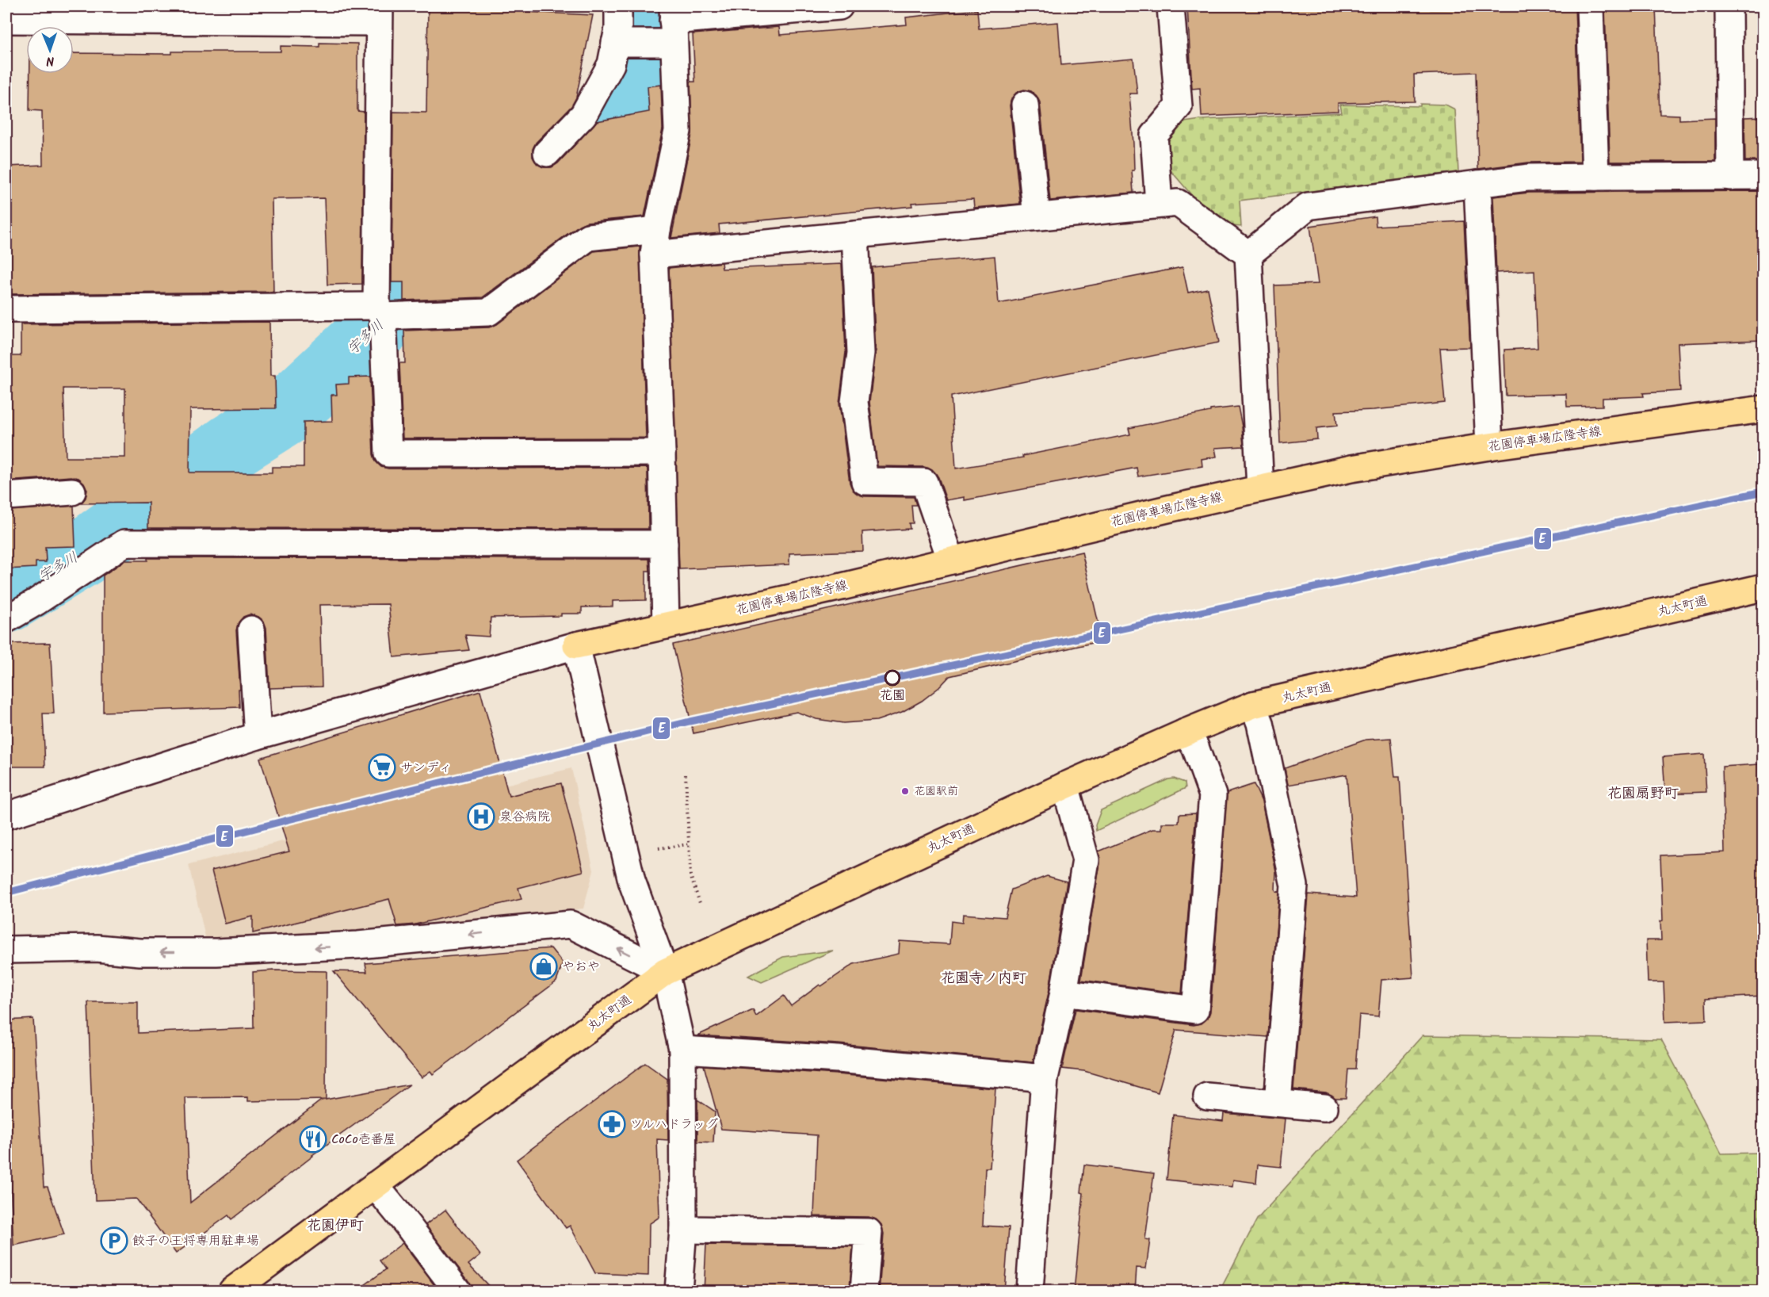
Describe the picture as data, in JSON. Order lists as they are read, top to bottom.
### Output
{
  "streets": {
    "main road": ["花園停車場広隆寺線", "丸太町通"]
  },
  "districts": ["花園扇野町", "花園寺ノ内町", "花園伊町"],
  "water": ["宇多川"],
  "places": {
    "other": ["花園", "花園駅前"],
    "supermarket": ["サンディ"],
    "hospital": ["泉谷病院"],
    "shop": ["やおや"],
    "pharmacy": ["ツルハドラッグ"],
    "restaurant": ["CoCo壱番屋"],
    "parking": ["餃子の王将専用駐車場"]
  },
  "lines": ["transit line E"],
  "north": "bottom"
}
